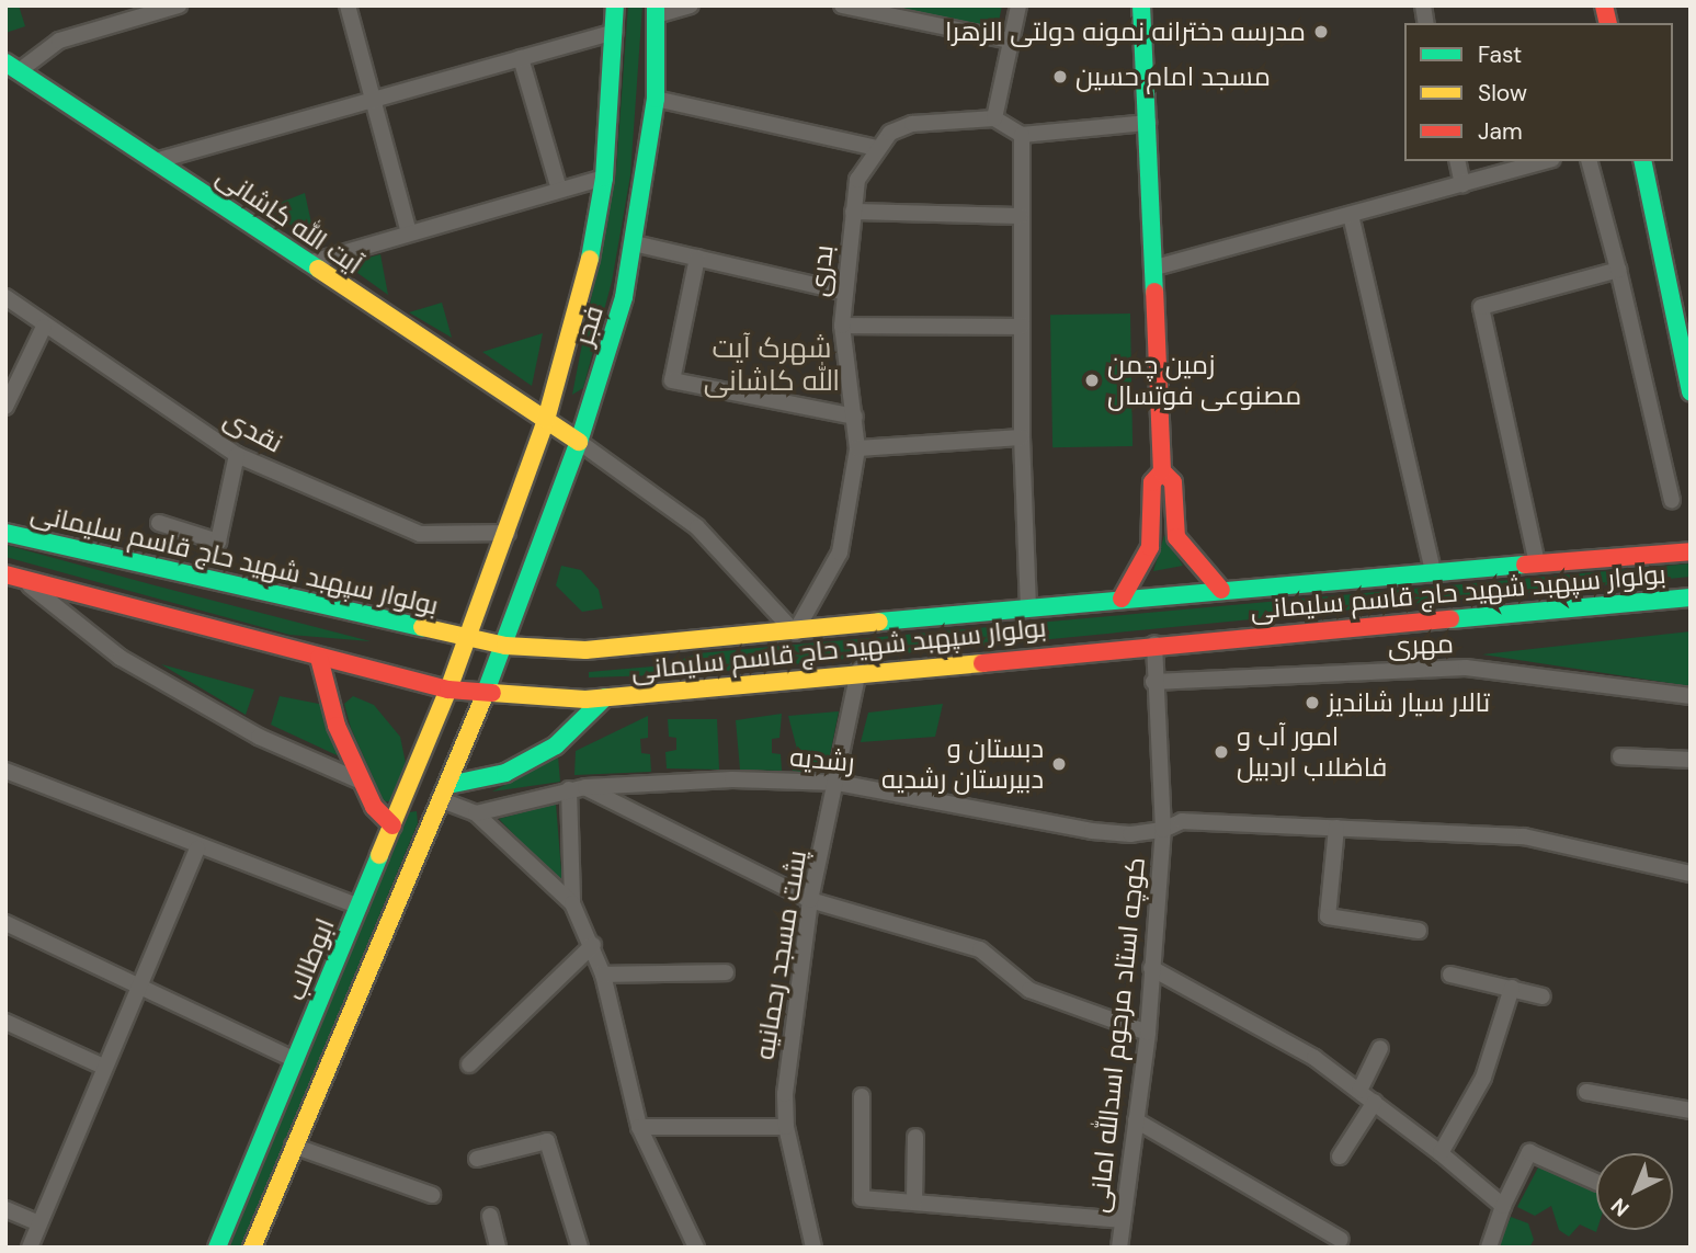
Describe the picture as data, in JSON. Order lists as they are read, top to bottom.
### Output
{
  "streets": {
    "main road": [
      "آیت الله کاشانی",
      "فجر",
      "بولوار سپهبد شهید حاج قاسم سلیمانی",
      "ابوطالب"
    ],
    "street": [
      "بدری",
      "نقدی",
      "مهری",
      "رشدیه",
      "پشت مسجد رحمانیه",
      "کوچه استاد مرحوم اسدالله امانی"
    ]
  },
  "crossings": [
    ["آیت الله کاشانی", "فجر"],
    ["بدری", "بولوار سپهبد شهید حاج قاسم سلیمانی"],
    ["فجر", "نقدی"],
    ["فجر", "بولوار سپهبد شهید حاج قاسم سلیمانی"],
    ["فجر", "ابوطالب"],
    ["بولوار سپهبد شهید حاج قاسم سلیمانی", "پشت مسجد رحمانیه"],
    ["بولوار سپهبد شهید حاج قاسم سلیمانی", "ابوطالب"],
    ["بولوار سپهبد شهید حاج قاسم سلیمانی", "کوچه استاد مرحوم اسدالله امانی"],
    ["مهری", "کوچه استاد مرحوم اسدالله امانی"],
    ["رشدیه", "پشت مسجد رحمانیه"],
    ["رشدیه", "کوچه استاد مرحوم اسدالله امانی"]
  ],
  "districts": ["شهرک آیت الله کاشانی"],
  "places": [
    "مدرسه دخترانه نمونه دولتی الزهرا",
    "مسجد امام حسین",
    "زمین چمن مصنوعی فوتسال",
    "تالار سیار شاندیز",
    "امور آب و فاضلاب اردبیل",
    "دبستان و دبیرستان رشدیه"
  ],
  "legend": ["Fast", "Slow", "Jam"],
  "north": "bottom left"
}
